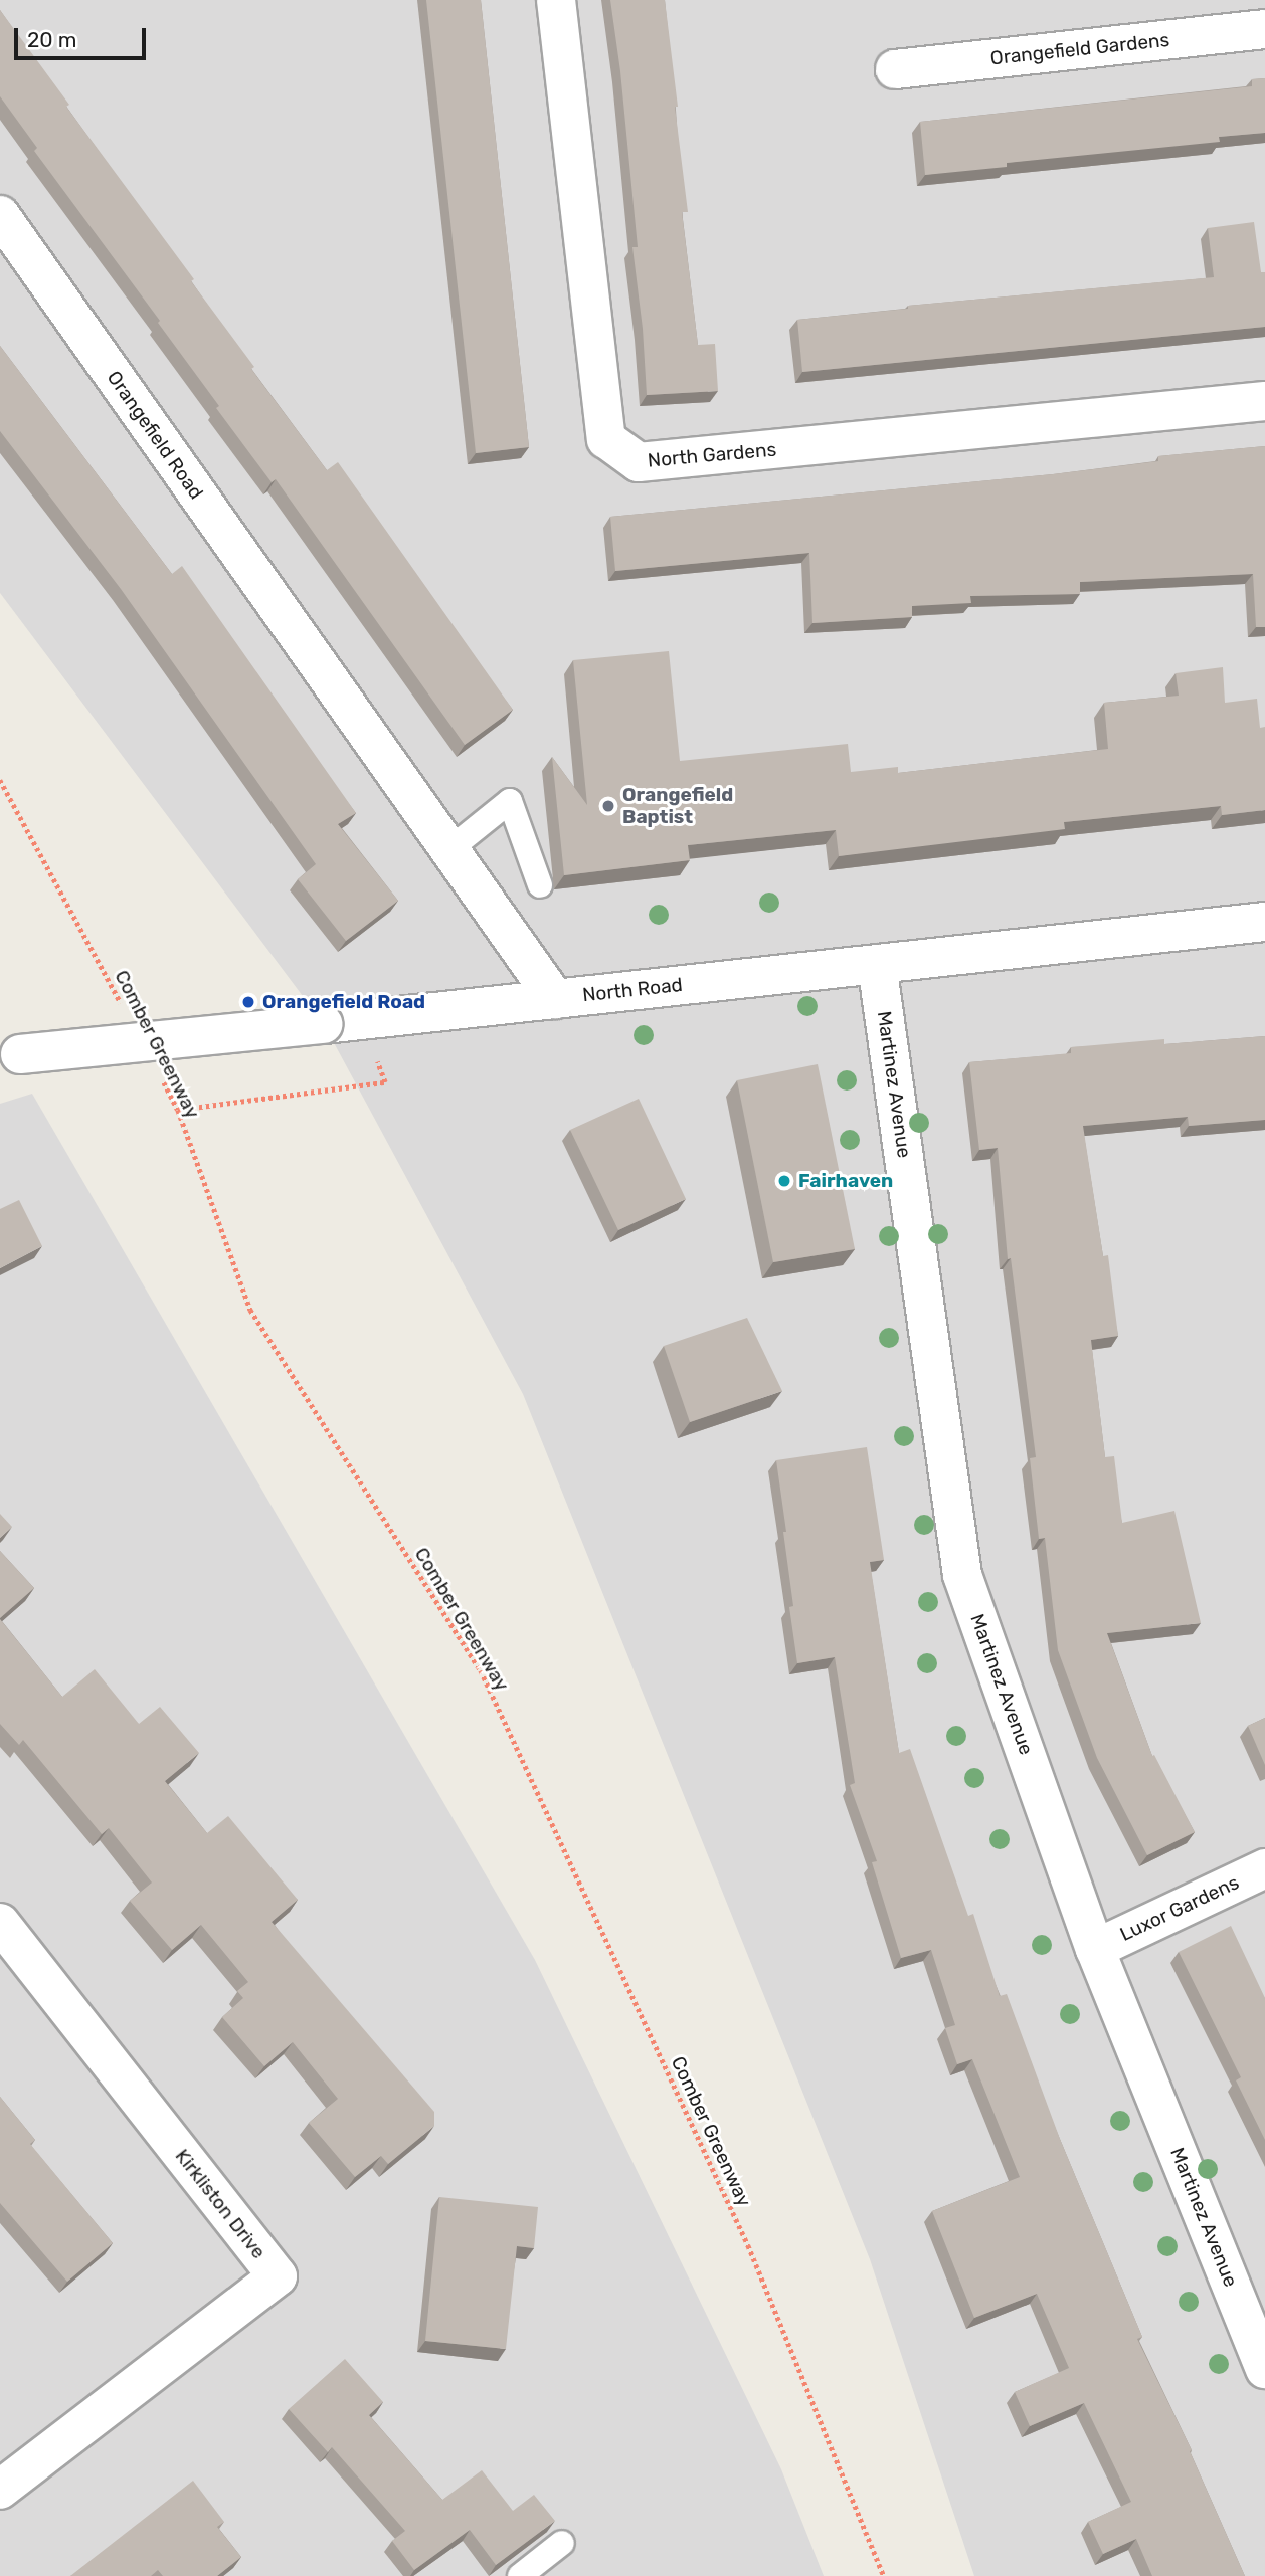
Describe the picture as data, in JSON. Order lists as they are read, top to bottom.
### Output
{
  "streets": {
    "street": [
      "Orangefield Gardens",
      "Orangefield Road",
      "North Gardens",
      "North Road",
      "Martinez Avenue",
      "Luxor Gardens",
      "Kirkliston Drive"
    ],
    "path": ["Comber Greenway"]
  },
  "crossings": [
    ["Orangefield Road", "North Road"],
    ["North Road", "Martinez Avenue"],
    ["Martinez Avenue", "Luxor Gardens"]
  ],
  "places": ["Orangefield Baptist", "Orangefield Road", "Fairhaven"],
  "scale_bar": "20 m"
}
